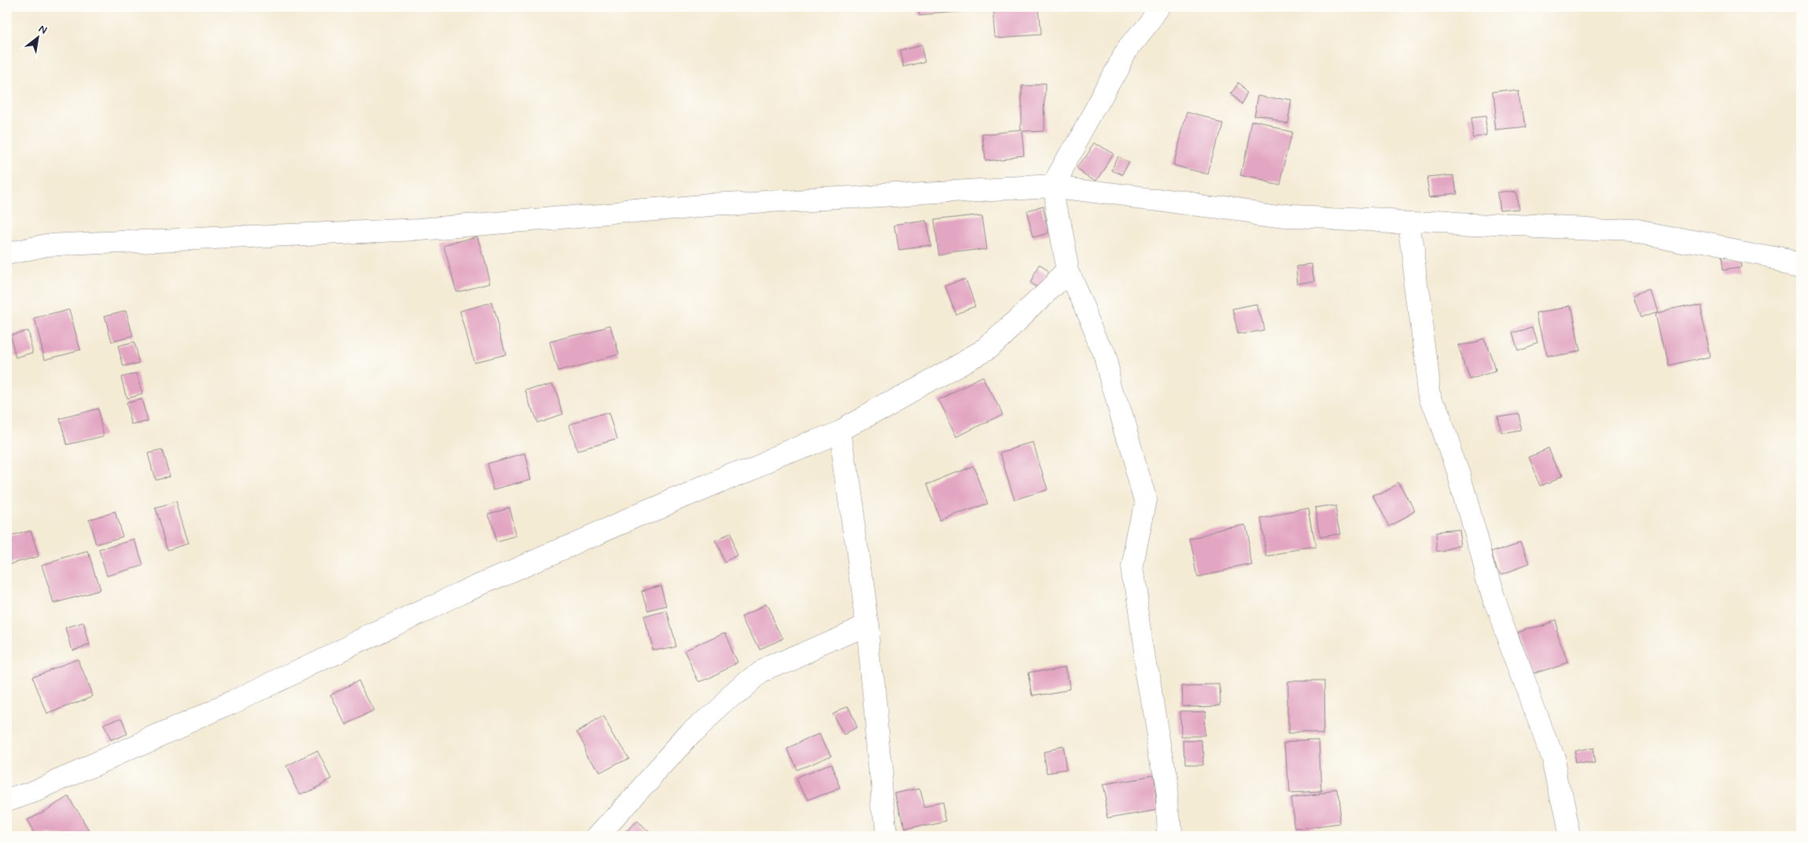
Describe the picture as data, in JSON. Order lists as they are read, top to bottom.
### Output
{
  "north": "top right"
}
